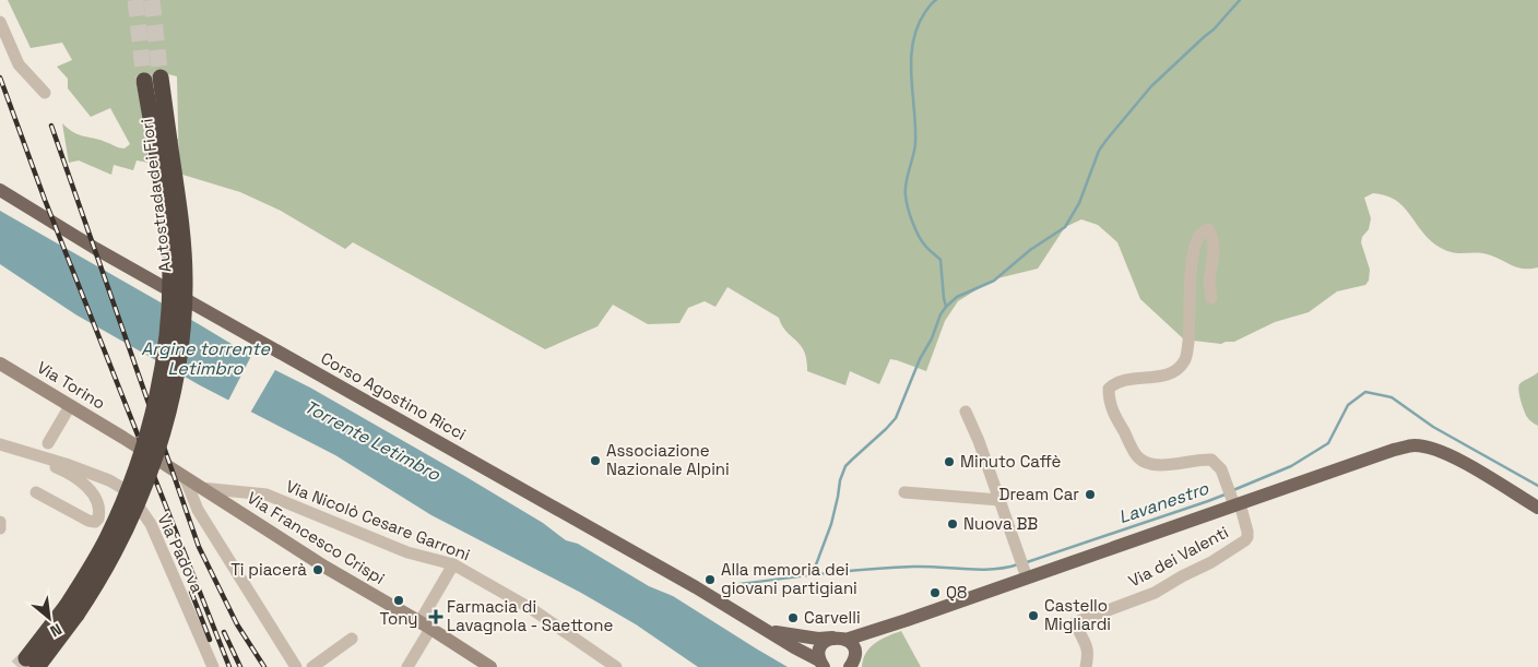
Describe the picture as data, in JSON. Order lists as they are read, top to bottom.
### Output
{
  "streets": {
    "highway": ["Autostrada dei Fiori"],
    "main road": ["Corso Agostino Ricci"],
    "street": [
      "Via Torino",
      "Via Nicolò Cesare Garroni",
      "Via Francesco Crispi",
      "Via Padova",
      "Via dei Valenti"
    ]
  },
  "crossings": [
    ["Via Torino", "Via Francesco Crispi"],
    ["Corso Agostino Ricci", "Via dei Valenti"],
    ["Via Nicolò Cesare Garroni", "Via Francesco Crispi"]
  ],
  "water": ["Argine torrente Letimbro", "Torrente Letimbro", "Lavanestro"],
  "places": {
    "other": [
      "Associazione Nazionale Alpini",
      "Minuto Caffè",
      "Dream Car",
      "Nuova BB",
      "Ti piacerà",
      "Alla memoria dei giovani partigiani",
      "Q8",
      "Tony",
      "Castello Migliardi",
      "Carvelli"
    ],
    "health": ["Farmacia di Lavagnola - Saettone"]
  },
  "north": "bottom right"
}
